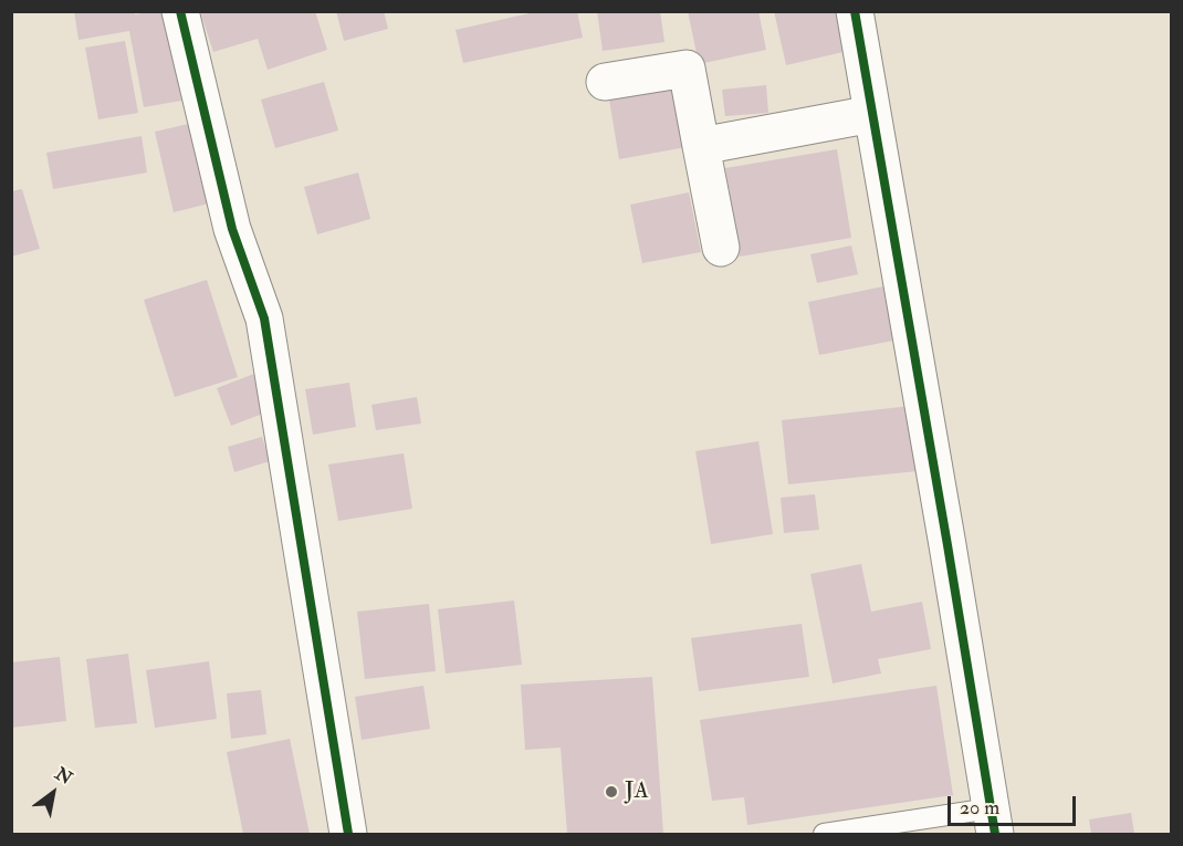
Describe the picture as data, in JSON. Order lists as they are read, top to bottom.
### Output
{
  "places": ["JA"],
  "scale_bar": "20 m",
  "north": "top right"
}
